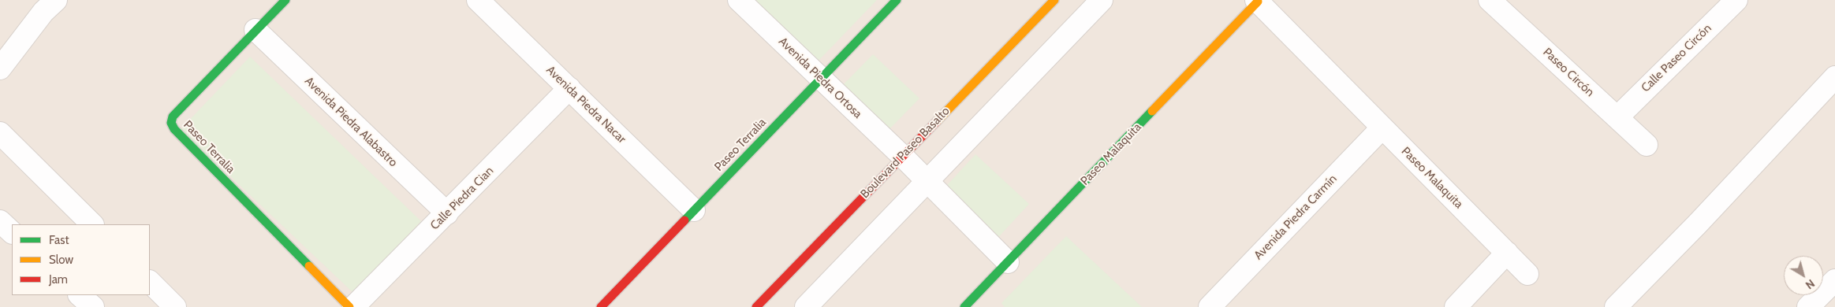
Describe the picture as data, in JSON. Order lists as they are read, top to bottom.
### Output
{
  "streets": {
    "street": [
      "Calle Paseo Circón",
      "Paseo Circón",
      "Avenida Piedra Ortosa",
      "Avenida Piedra Nacar",
      "Avenida Piedra Alabastro",
      "Paseo Terralia",
      "Boulevard Paseo Basalto",
      "Paseo Malaquita",
      "Calle Piedra Cian",
      "Avenida Piedra Carmín"
    ]
  },
  "crossings": [
    ["Calle Paseo Circón", "Paseo Circón"],
    ["Avenida Piedra Ortosa", "Paseo Terralia"],
    ["Avenida Piedra Ortosa", "Boulevard Paseo Basalto"],
    ["Avenida Piedra Ortosa", "Paseo Malaquita"],
    ["Avenida Piedra Nacar", "Paseo Terralia"],
    ["Avenida Piedra Nacar", "Calle Piedra Cian"],
    ["Avenida Piedra Alabastro", "Paseo Terralia"],
    ["Avenida Piedra Alabastro", "Calle Piedra Cian"],
    ["Paseo Malaquita", "Avenida Piedra Carmín"]
  ],
  "legend": ["Fast", "Slow", "Jam"],
  "north": "bottom right"
}
